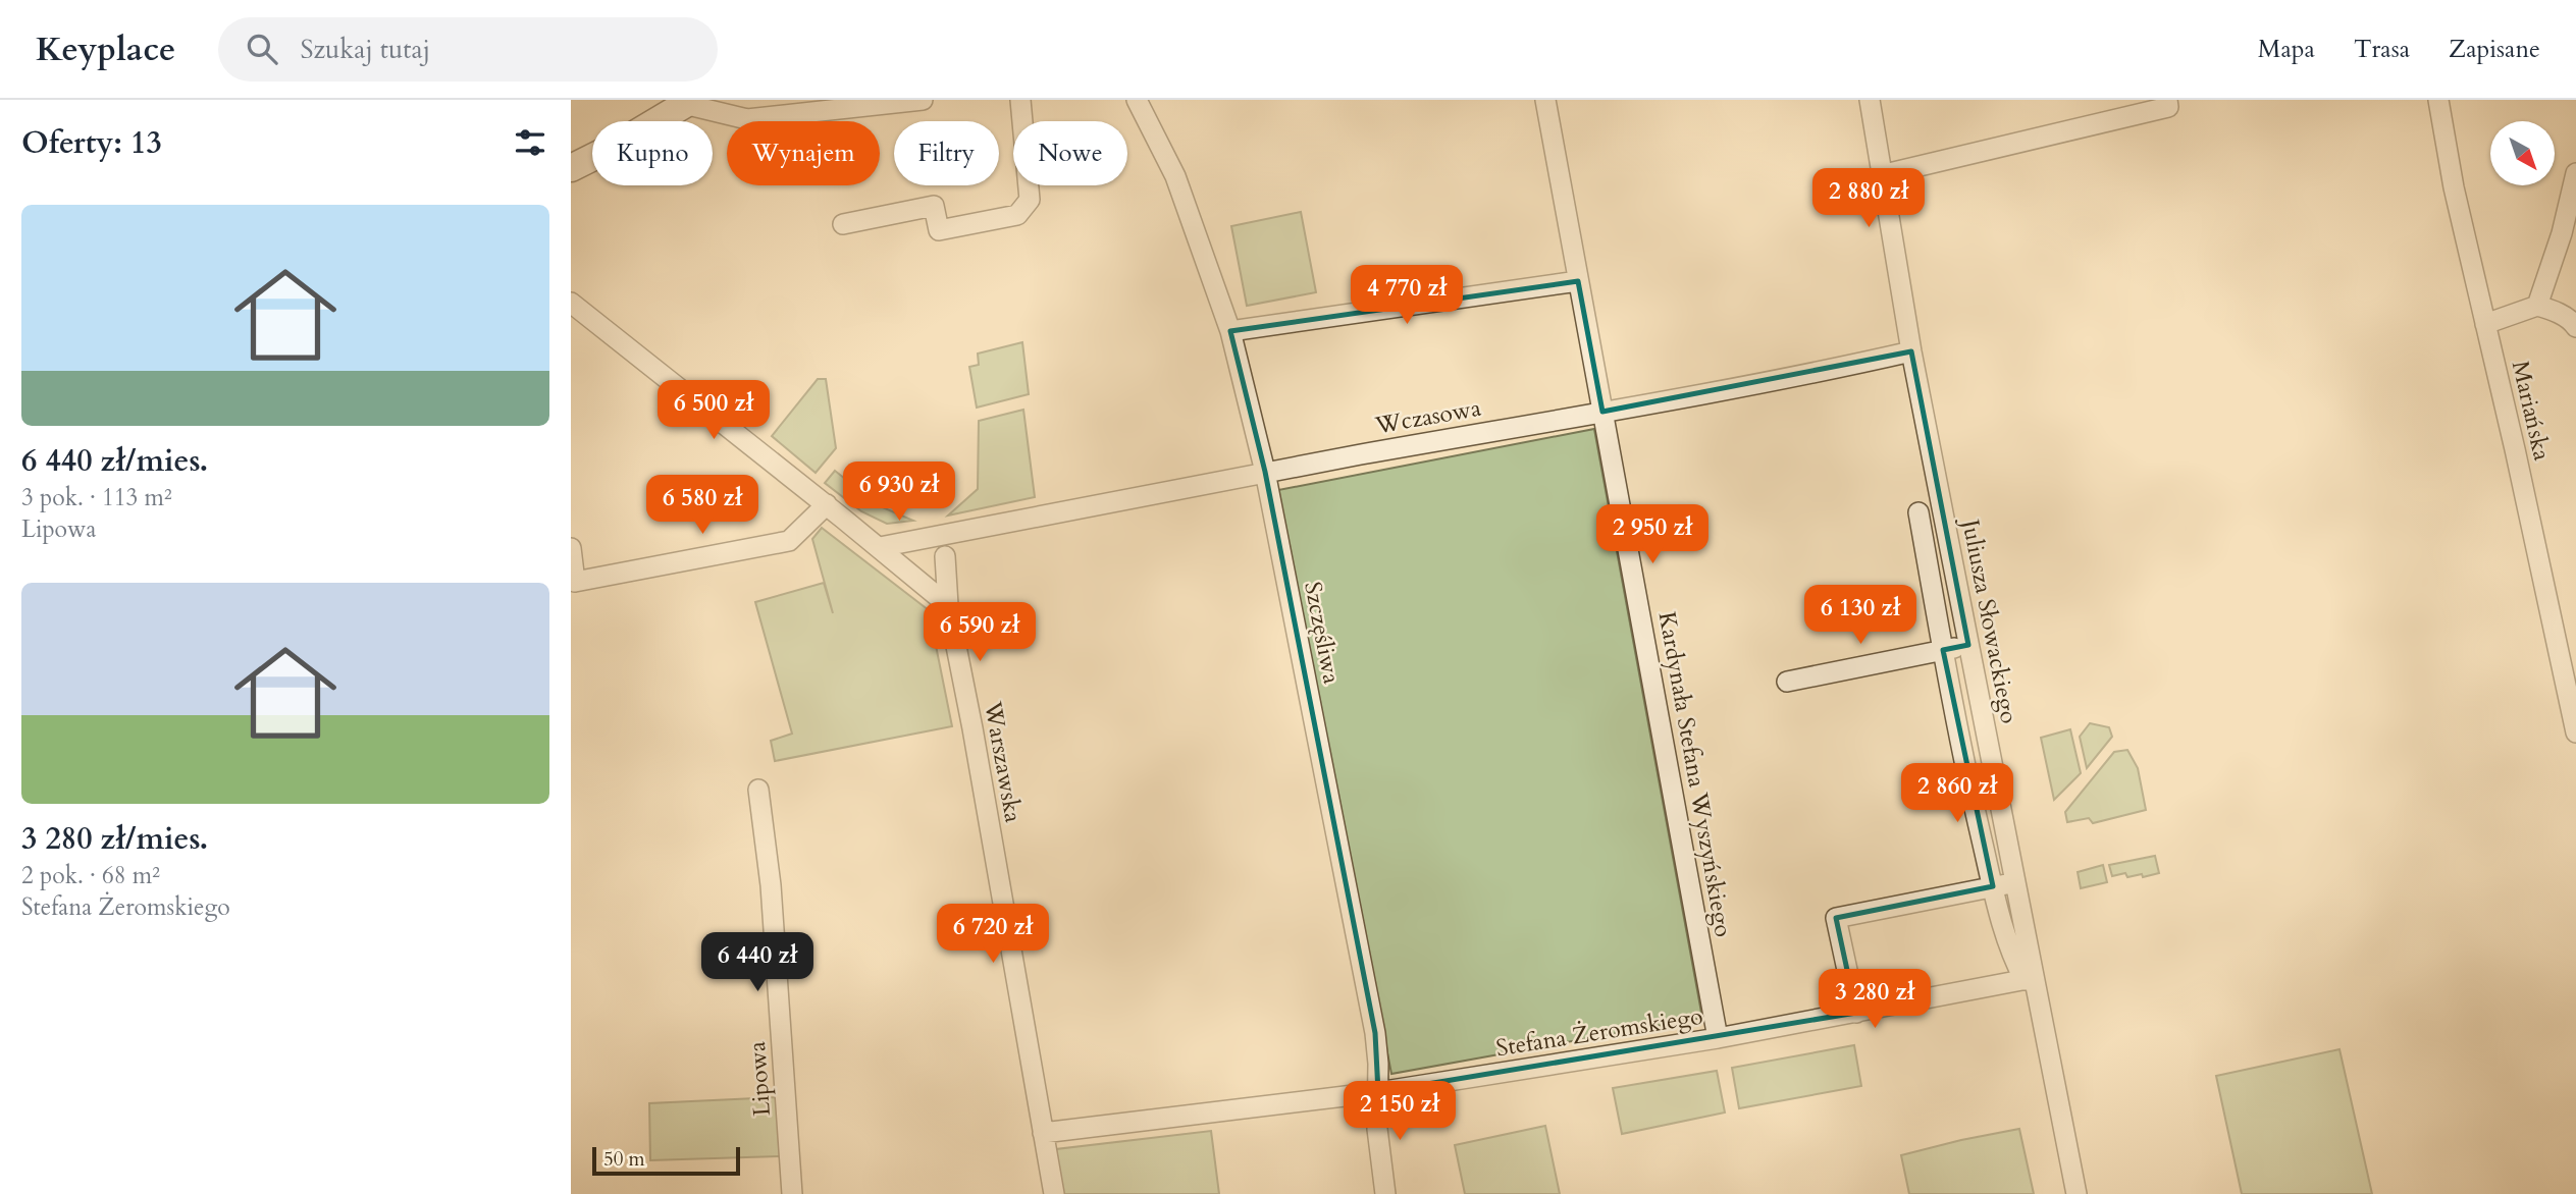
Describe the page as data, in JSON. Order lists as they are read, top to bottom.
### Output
{
  "streets": {
    "street": [
      "Mariańska",
      "Wczasowa",
      "Juliusza Słowackiego",
      "Szczęśliwa",
      "Warszawska",
      "Kardynała Stefana Wyszyńskiego",
      "Stefana Żeromskiego",
      "Lipowa"
    ]
  },
  "crossings": [
    ["Wczasowa", "Juliusza Słowackiego"],
    ["Wczasowa", "Szczęśliwa"],
    ["Wczasowa", "Kardynała Stefana Wyszyńskiego"],
    ["Juliusza Słowackiego", "Stefana Żeromskiego"],
    ["Szczęśliwa", "Stefana Żeromskiego"],
    ["Warszawska", "Stefana Żeromskiego"],
    ["Kardynała Stefana Wyszyńskiego", "Stefana Żeromskiego"]
  ],
  "scale_bar": "50 m",
  "north": "bottom right",
  "page": {
    "header": "Keyplace",
    "search": "Szukaj tutaj",
    "nav": ["Mapa", "Trasa", "Zapisane"],
    "heading": "Oferty: 13",
    "chip": [
      "Kupno",
      "Wynajem",
      "Filtry",
      "Nowe"
    ],
    "price": [
      "2 880 zł",
      "4 770 zł",
      "6 500 zł",
      "6 930 zł",
      "6 580 zł",
      "2 950 zł",
      "6 130 zł",
      "6 590 zł",
      "2 860 zł",
      "6 720 zł",
      "6 440 zł",
      "3 280 zł",
      "2 150 zł"
    ],
    "list": [
      {
        "name": "6 440 zł/mies.",
        "note": "3 pok. · 113 m² · Lipowa"
      },
      {
        "name": "3 280 zł/mies.",
        "note": "2 pok. · 68 m² · Stefana Żeromskiego"
      }
    ],
    "scale": "50 m"
  }
}
